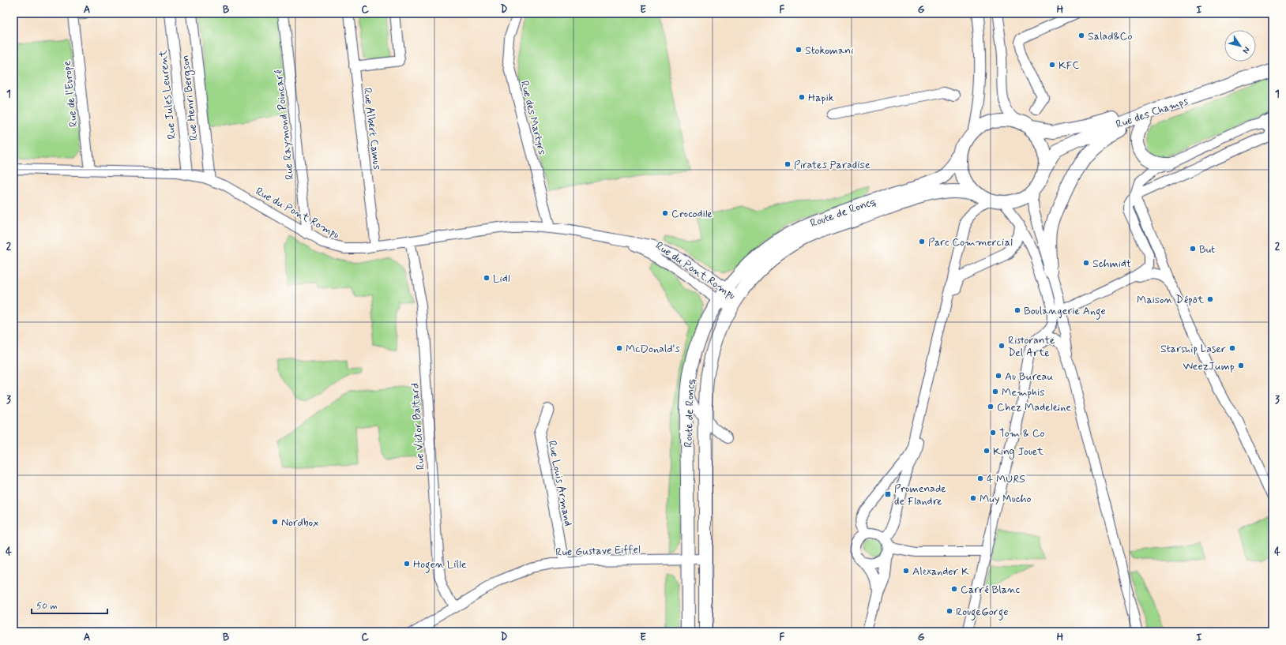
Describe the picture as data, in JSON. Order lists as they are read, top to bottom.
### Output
{
  "streets": {
    "main road": ["Rue des Champs", "Route de Roncq"],
    "street": [
      "Rue de l'Europe",
      "Rue Jules Leurent",
      "Rue Henri Bergson",
      "Rue des Martyrs",
      "Rue Raymond Poincaré",
      "Rue Albert Camus",
      "Rue du Pont Rompu",
      "Rue Victor Baltard",
      "Rue Louis Armand",
      "Rue Gustave Eiffel"
    ]
  },
  "crossings": [
    ["Rue de l'Europe", "Rue du Pont Rompu"],
    ["Rue Jules Leurent", "Rue du Pont Rompu"],
    ["Rue Henri Bergson", "Rue du Pont Rompu"],
    ["Rue des Champs", "Route de Roncq"],
    ["Rue des Martyrs", "Rue du Pont Rompu"],
    ["Rue Raymond Poincaré", "Rue du Pont Rompu"],
    ["Rue Albert Camus", "Rue du Pont Rompu"],
    ["Route de Roncq", "Rue du Pont Rompu"],
    ["Route de Roncq", "Rue Gustave Eiffel"],
    ["Rue du Pont Rompu", "Rue Victor Baltard"],
    ["Rue Victor Baltard", "Rue Gustave Eiffel"],
    ["Rue Louis Armand", "Rue Gustave Eiffel"]
  ],
  "places": {
    "other": [
      "Salad&Co",
      "Stokomani",
      "KFC",
      "Hapik",
      "Pirates Paradise",
      "Crocodile",
      "Parc Commercial",
      "But",
      "Schmidt",
      "Lidl",
      "Maison Dépôt",
      "Boulangerie Ange",
      "Ristorante Del Arte",
      "McDonald's",
      "Starship Laser",
      "WeezJump",
      "Au Bureau",
      "Memphis",
      "Chez Madeleine",
      "Tom & Co",
      "King Jouet",
      "4 MURS",
      "Muy Mucho",
      "Nordbox",
      "Hogen Lille",
      "Alexander K",
      "Carré Blanc",
      "RougeGorge"
    ],
    "transit": ["Promenade de Flandre"]
  },
  "scale_bar": "50 m",
  "north": "bottom right",
  "grid": {
    "columns": [
      "A",
      "B",
      "C",
      "D",
      "E",
      "F",
      "G",
      "H",
      "I"
    ],
    "rows": [
      "1",
      "2",
      "3",
      "4"
    ]
  }
}
